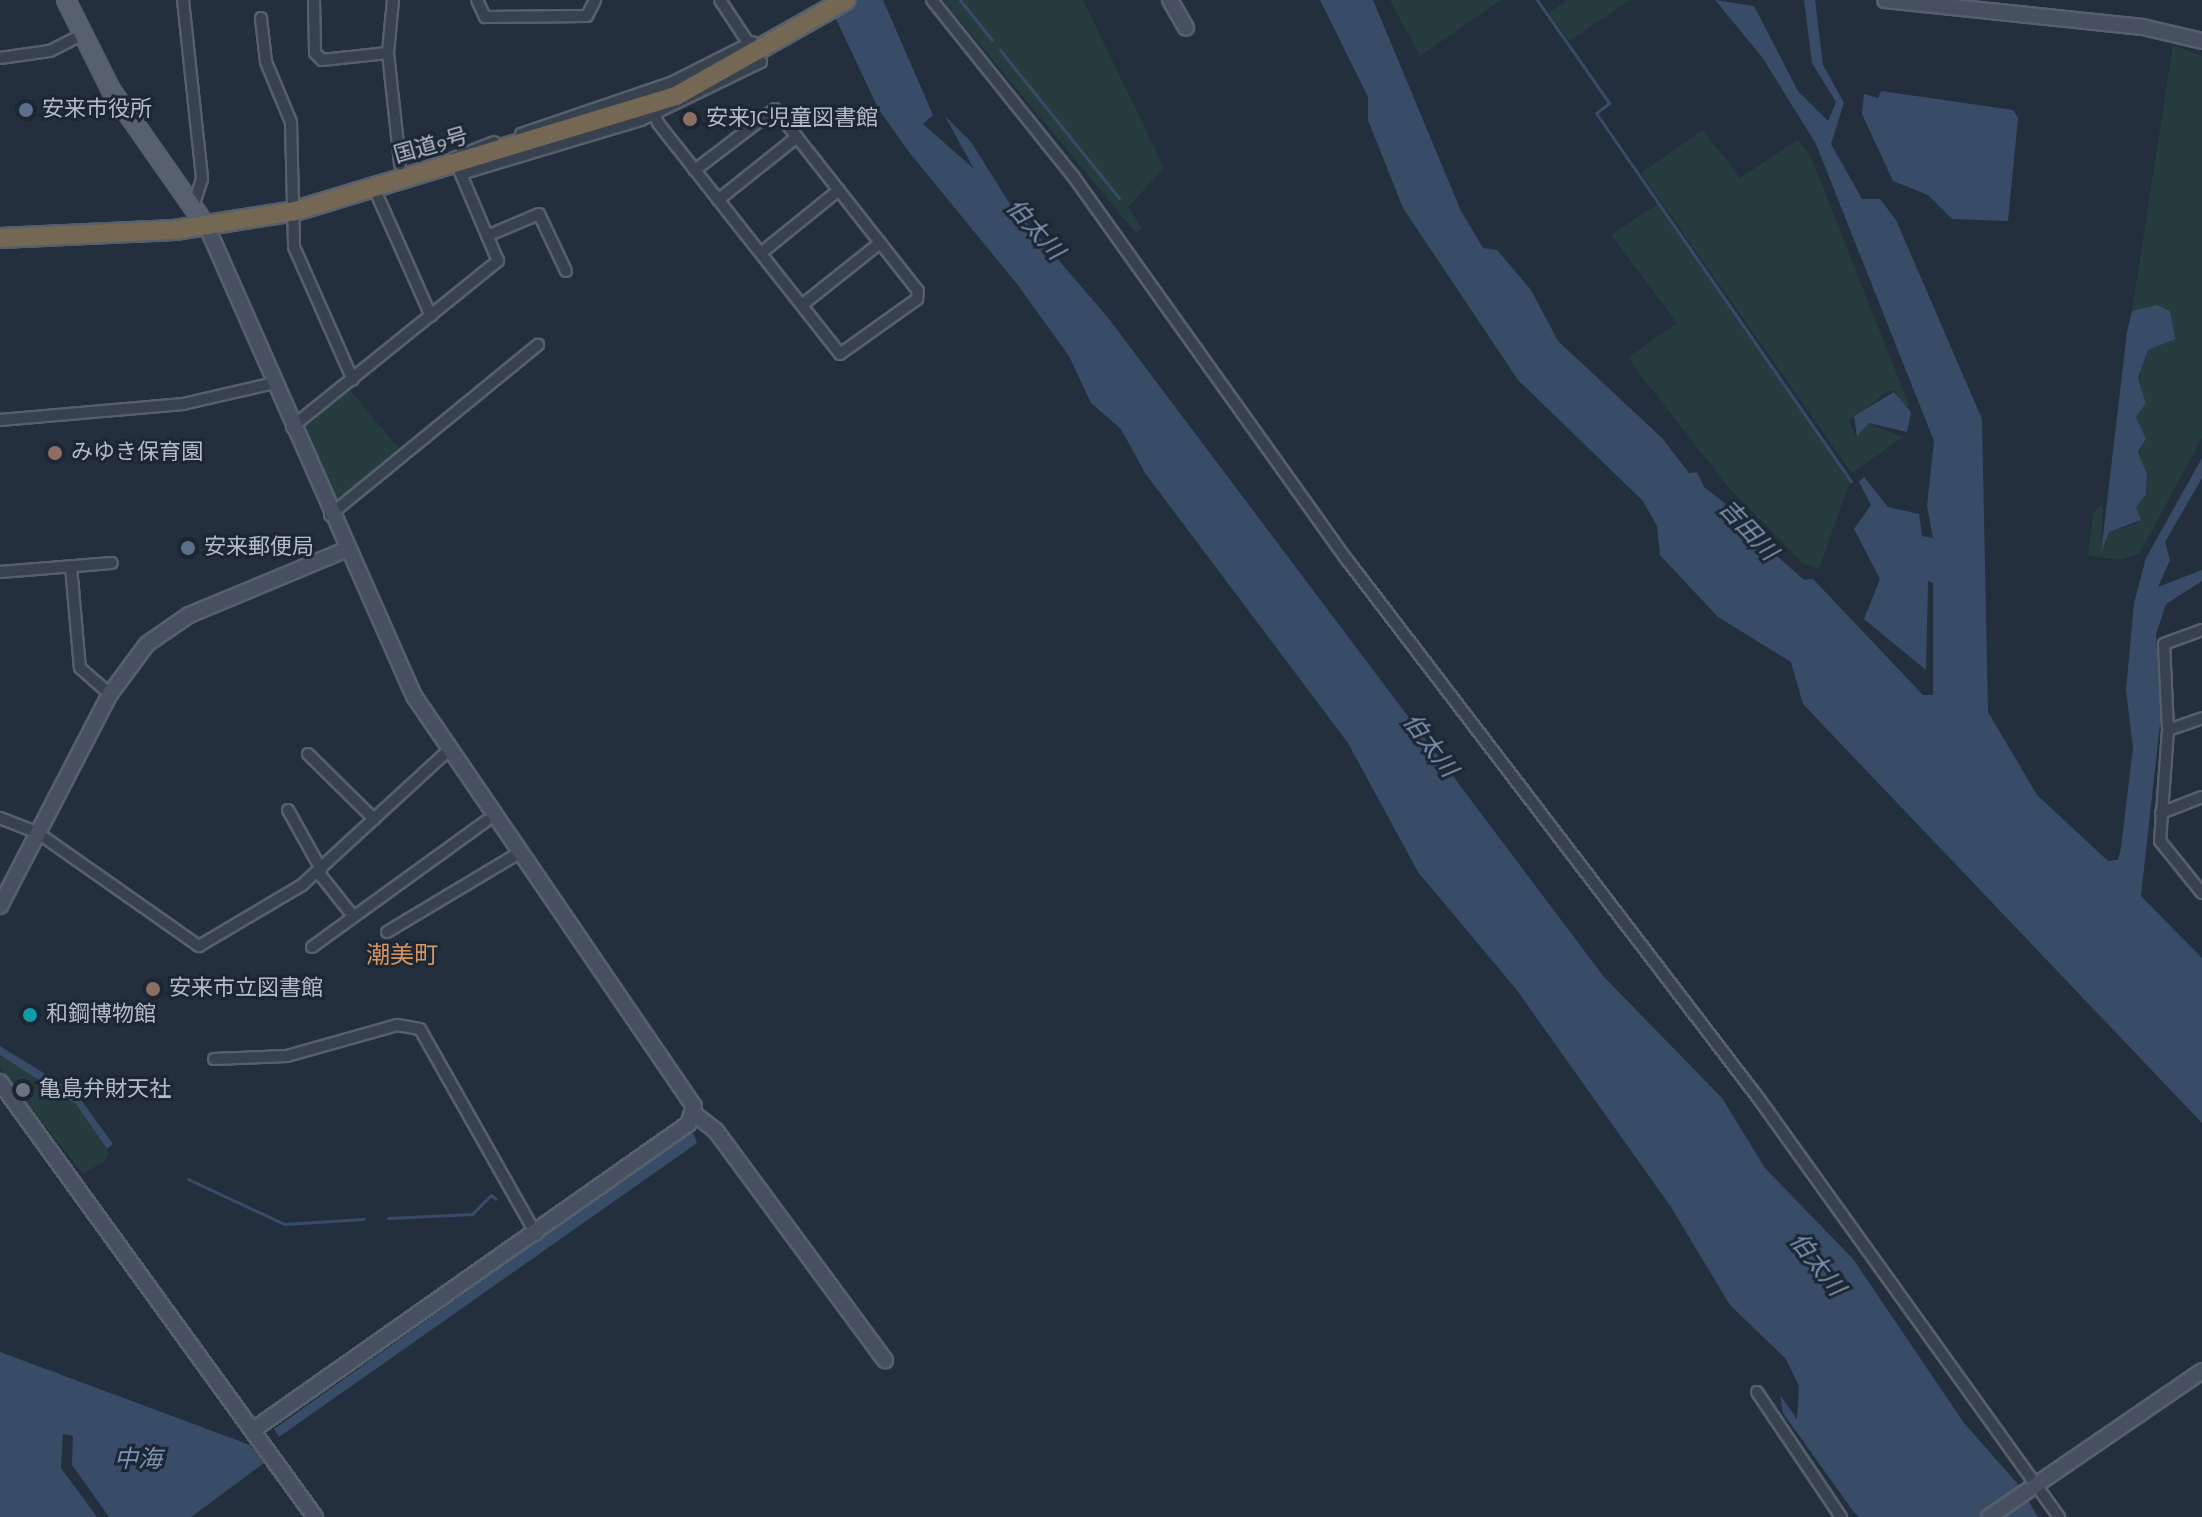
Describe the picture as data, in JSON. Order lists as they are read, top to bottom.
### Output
{
  "streets": {
    "highway": ["国道9号"]
  },
  "districts": ["潮美町"],
  "water": ["伯太川", "吉田川", "中海"],
  "places": [
    "安来市役所",
    "安来JC児童図書館",
    "みゆき保育園",
    "安来郵便局",
    "安来市立図書館",
    "和鋼博物館",
    "亀島弁財天社"
  ]
}
